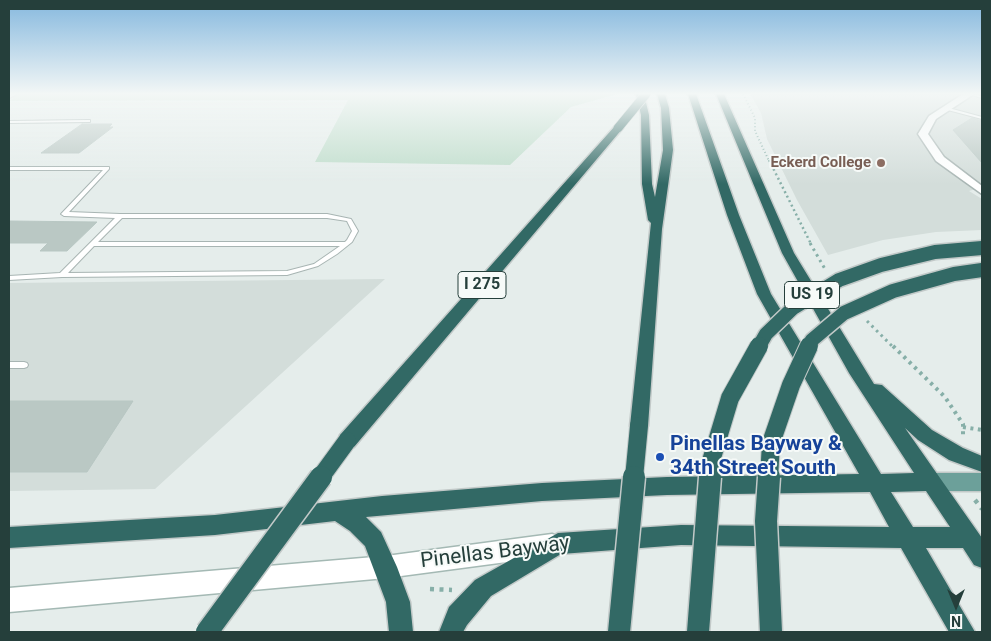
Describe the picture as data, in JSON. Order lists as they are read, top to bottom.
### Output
{
  "streets": {
    "highway": ["I 275", "US 19", "Pinellas Bayway"]
  },
  "crossings": [
    ["US 19", "Pinellas Bayway"]
  ],
  "places": ["Eckerd College", "Pinellas Bayway & 34th Street South"],
  "north": "bottom"
}
